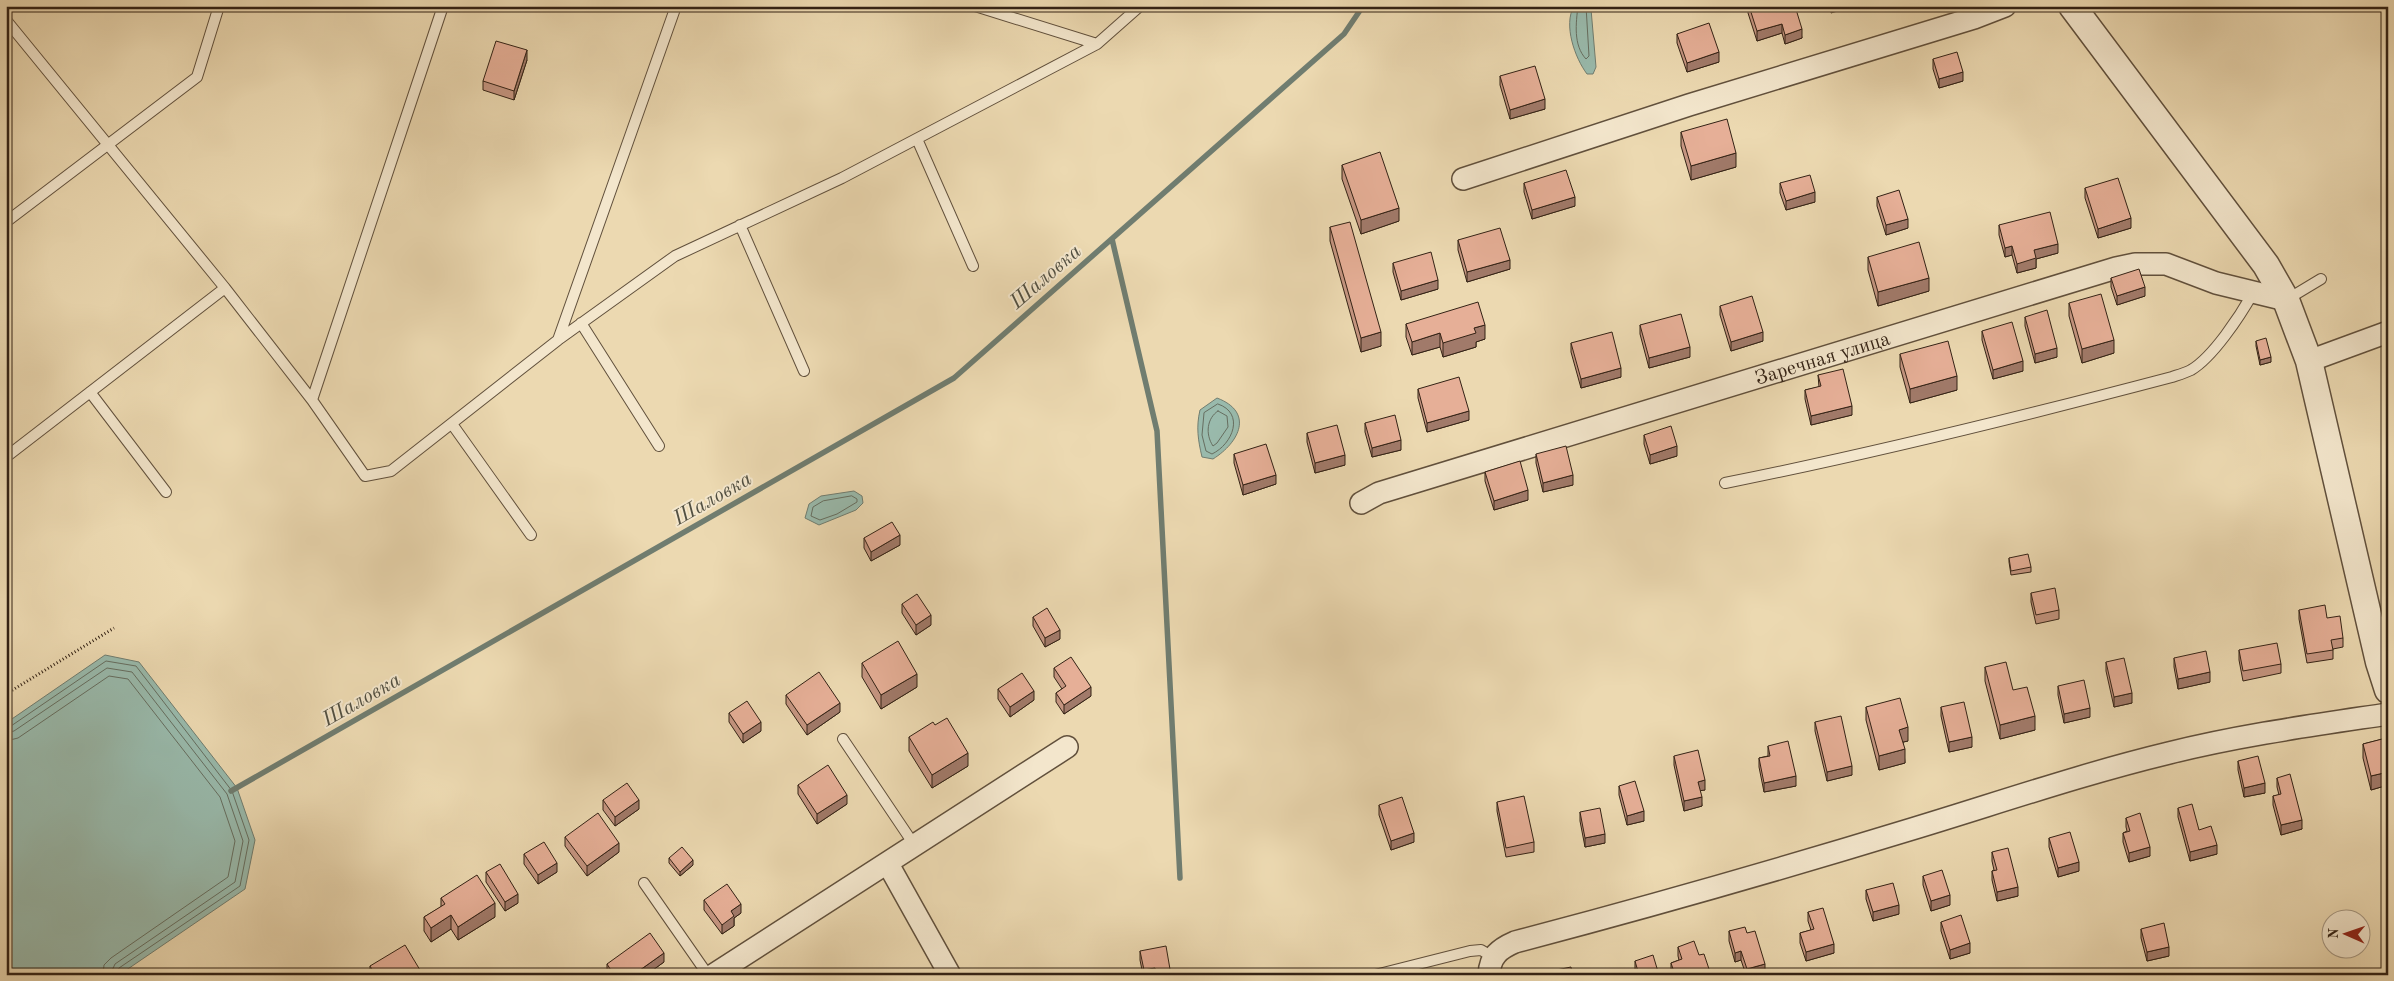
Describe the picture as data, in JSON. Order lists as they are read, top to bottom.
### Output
{
  "streets": {
    "street": ["Заречная улица"]
  },
  "water": ["Шаловка"],
  "north": "left"
}
